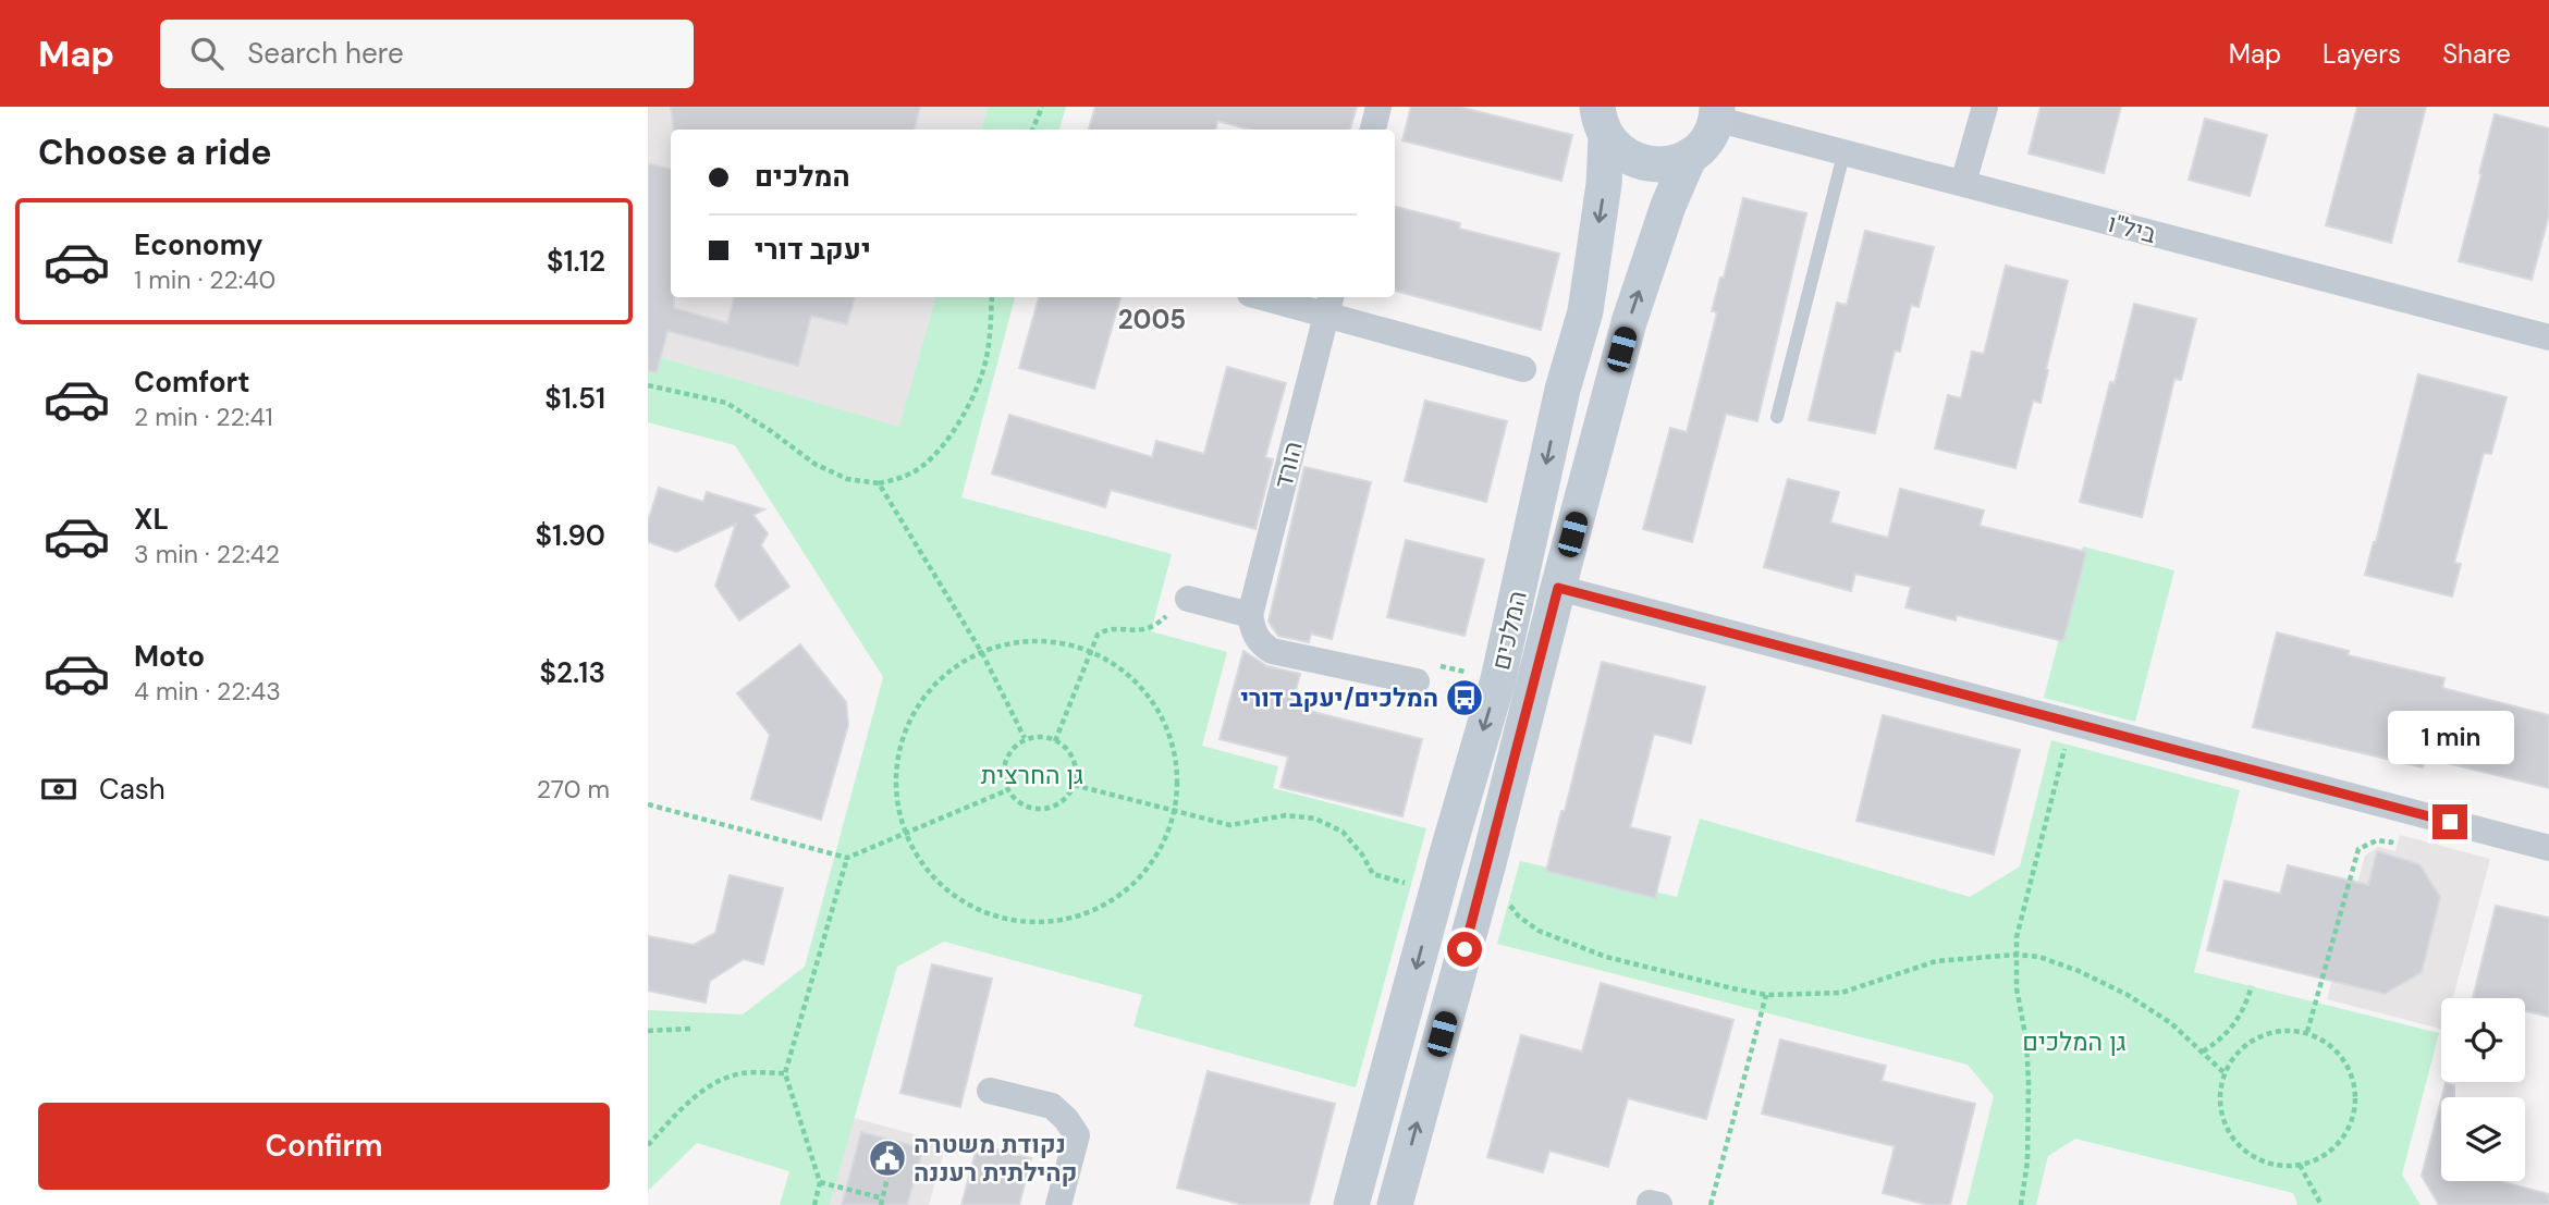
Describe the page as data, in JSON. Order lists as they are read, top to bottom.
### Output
{
  "streets": {
    "street": ["ביל\"ו", "הורד", "המלכים"]
  },
  "crossings": [
    ["ביל\"ו", "המלכים"]
  ],
  "districts": ["2005"],
  "parks": ["גן החרצית", "גן המלכים"],
  "places": {
    "bus stop": ["המלכים/יעקב דורי"],
    "public building": ["נקודת משטרה קהילתית רעננה"]
  },
  "page": {
    "header": "Map",
    "search": "Search here",
    "nav": ["Map", "Layers", "Share"],
    "heading": "Choose a ride",
    "banner": ["המלכים", "יעקב דורי"],
    "list": [
      {
        "name": "Economy",
        "note": "1 min · 22:40",
        "value": "$1.12"
      },
      {
        "name": "Comfort",
        "note": "2 min · 22:41",
        "value": "$1.51"
      },
      {
        "name": "XL",
        "note": "3 min · 22:42",
        "value": "$1.90"
      },
      {
        "name": "Moto",
        "note": "4 min · 22:43",
        "value": "$2.13"
      }
    ],
    "bubble": "1 min",
    "pay": ["Cash", "270 m"],
    "buttons": "Confirm"
  }
}
